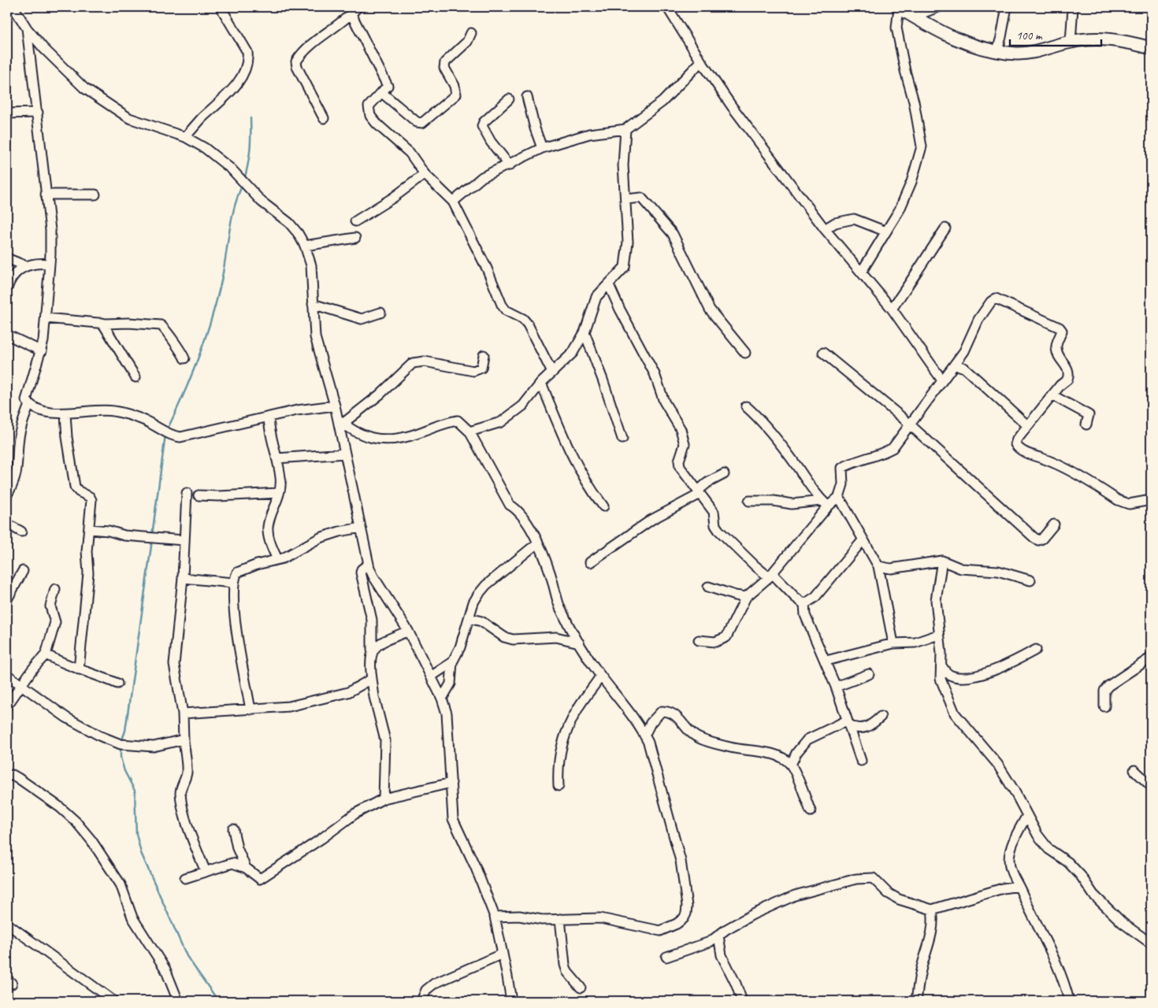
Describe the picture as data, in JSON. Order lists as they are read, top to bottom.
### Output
{
  "scale_bar": "100 m"
}
